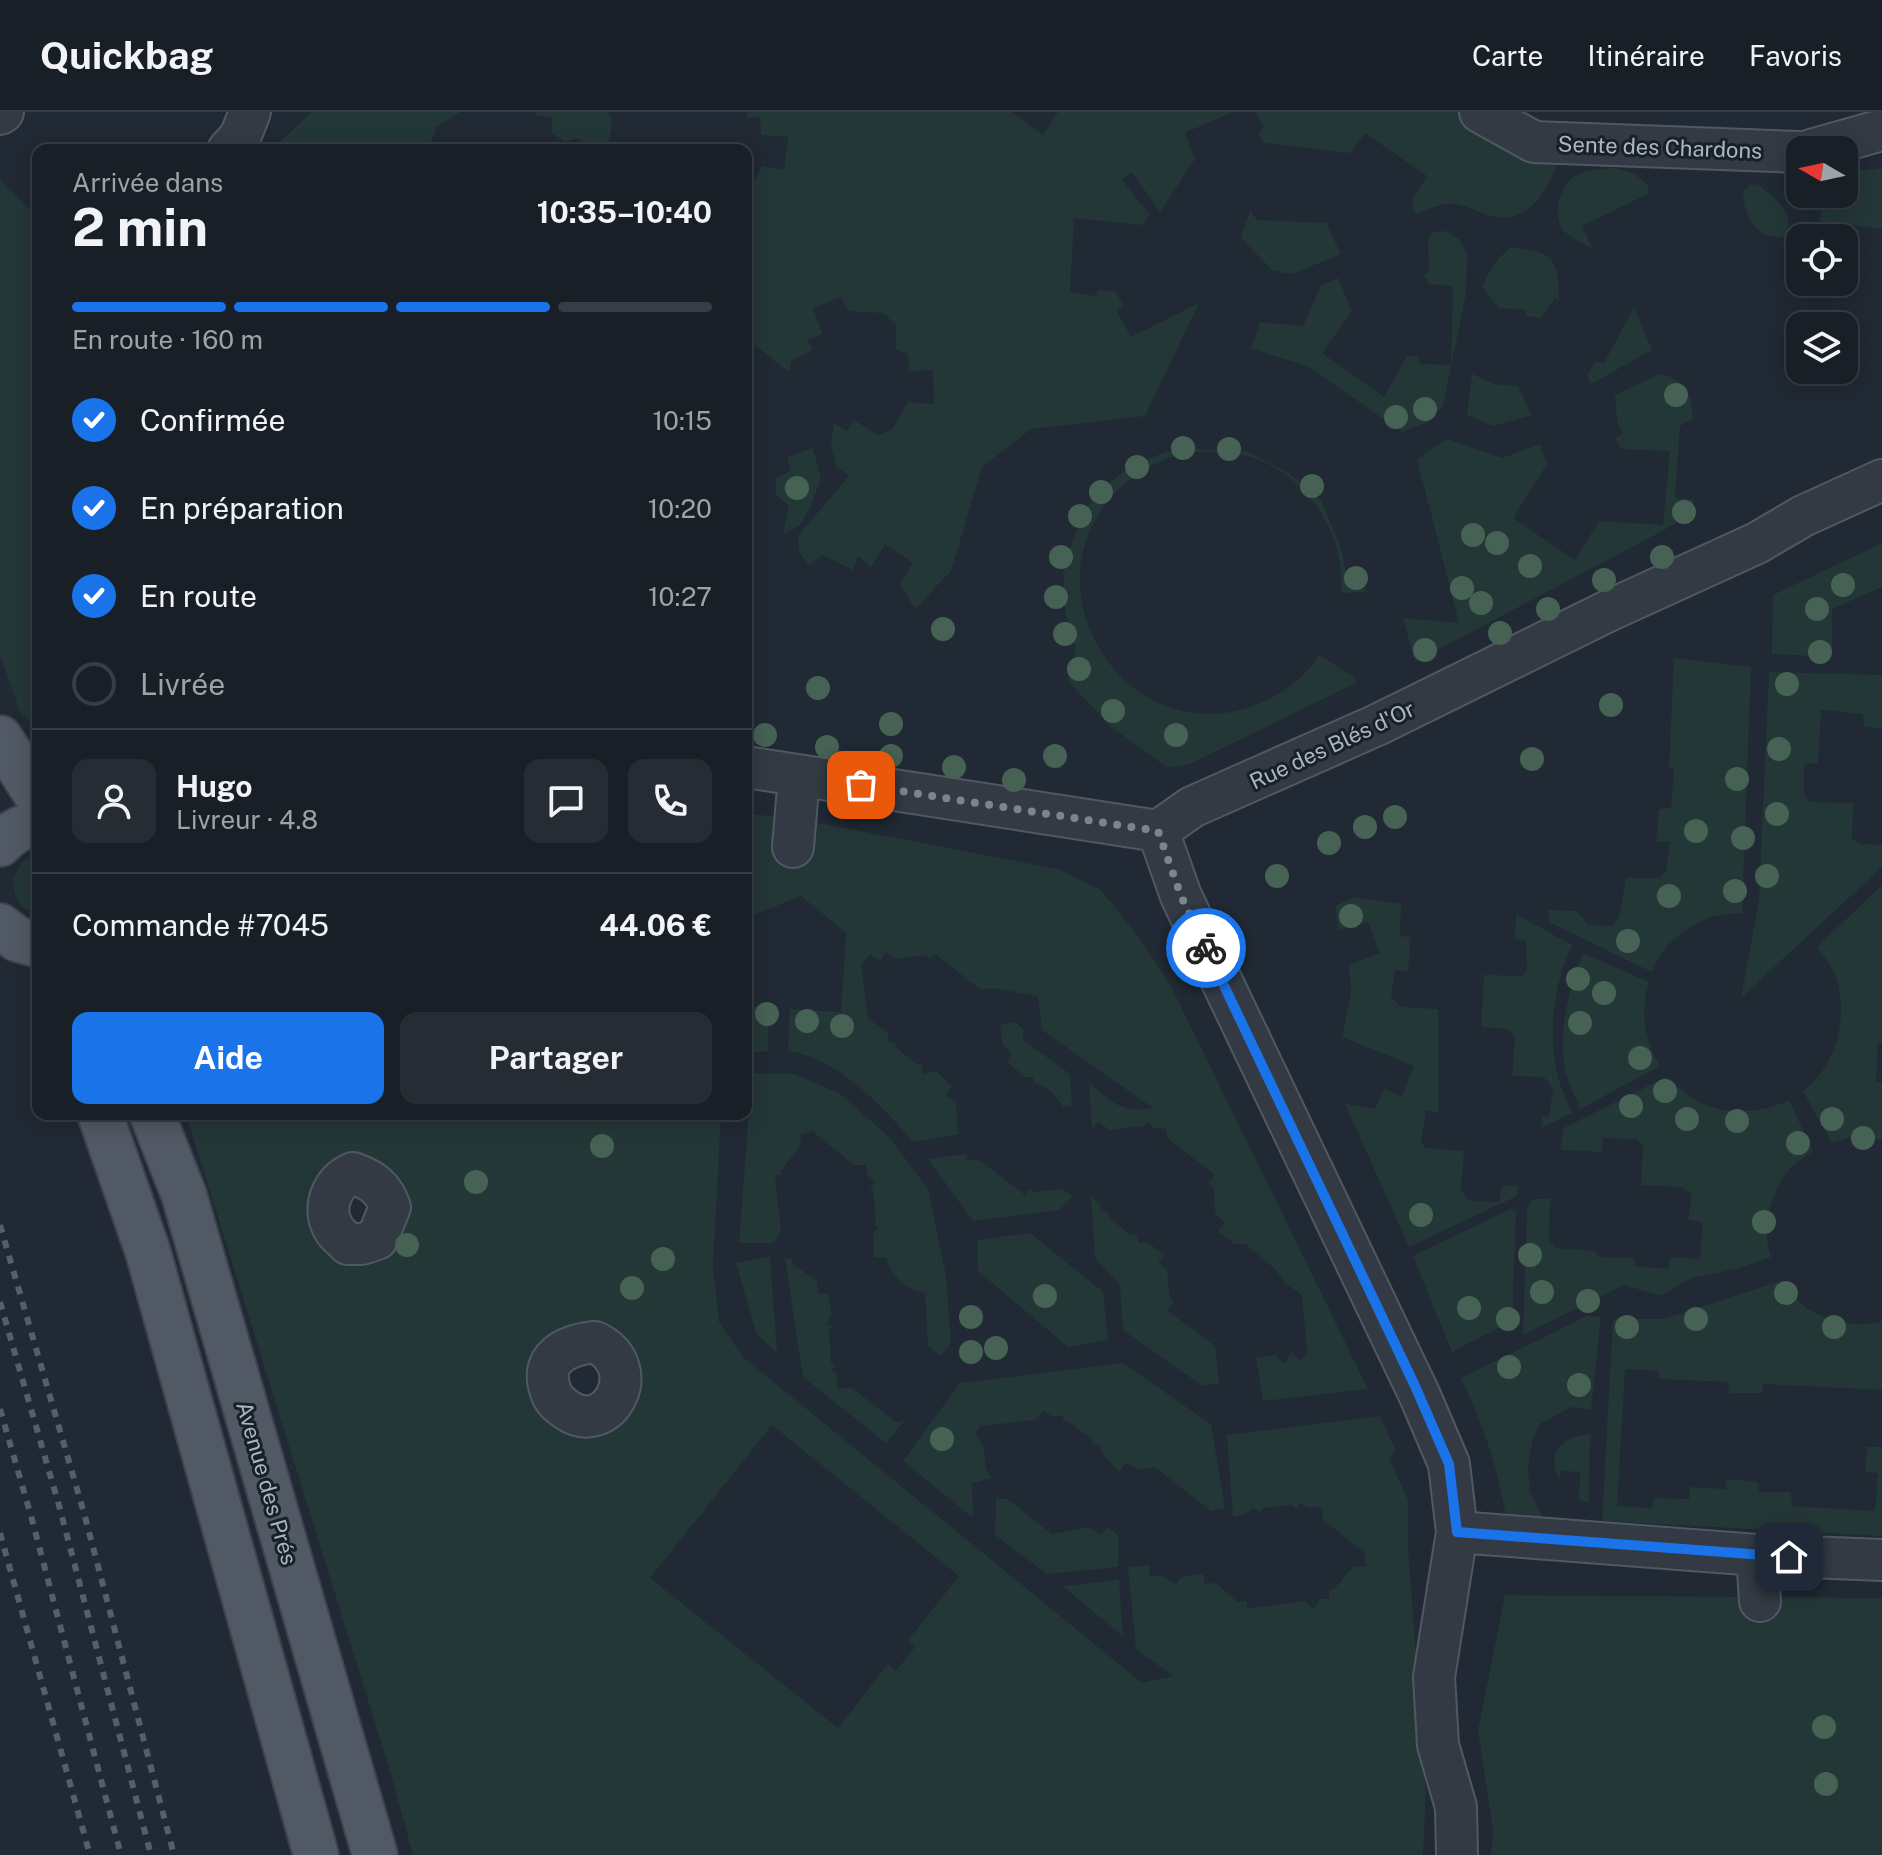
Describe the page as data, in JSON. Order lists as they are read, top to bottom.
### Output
{
  "streets": {
    "main road": ["Avenue des Prés"],
    "street": ["Sente des Chardons", "Rue des Blés d'Or"]
  },
  "north": "left",
  "page": {
    "header": "Quickbag",
    "nav": ["Carte", "Itinéraire", "Favoris"],
    "heading": ["2 min", "Arrivée dans", "10:35–10:40"],
    "panel": [
      "Hugo",
      "Livreur · 4.8",
      "Commande #7045",
      "44.06 €"
    ],
    "bar": "En route · 160 m",
    "list": [
      ["Confirmée", "10:15"],
      ["En préparation", "10:20"],
      ["En route", "10:27"],
      "Livrée"
    ],
    "buttons": ["Aide", "Partager"]
  }
}
